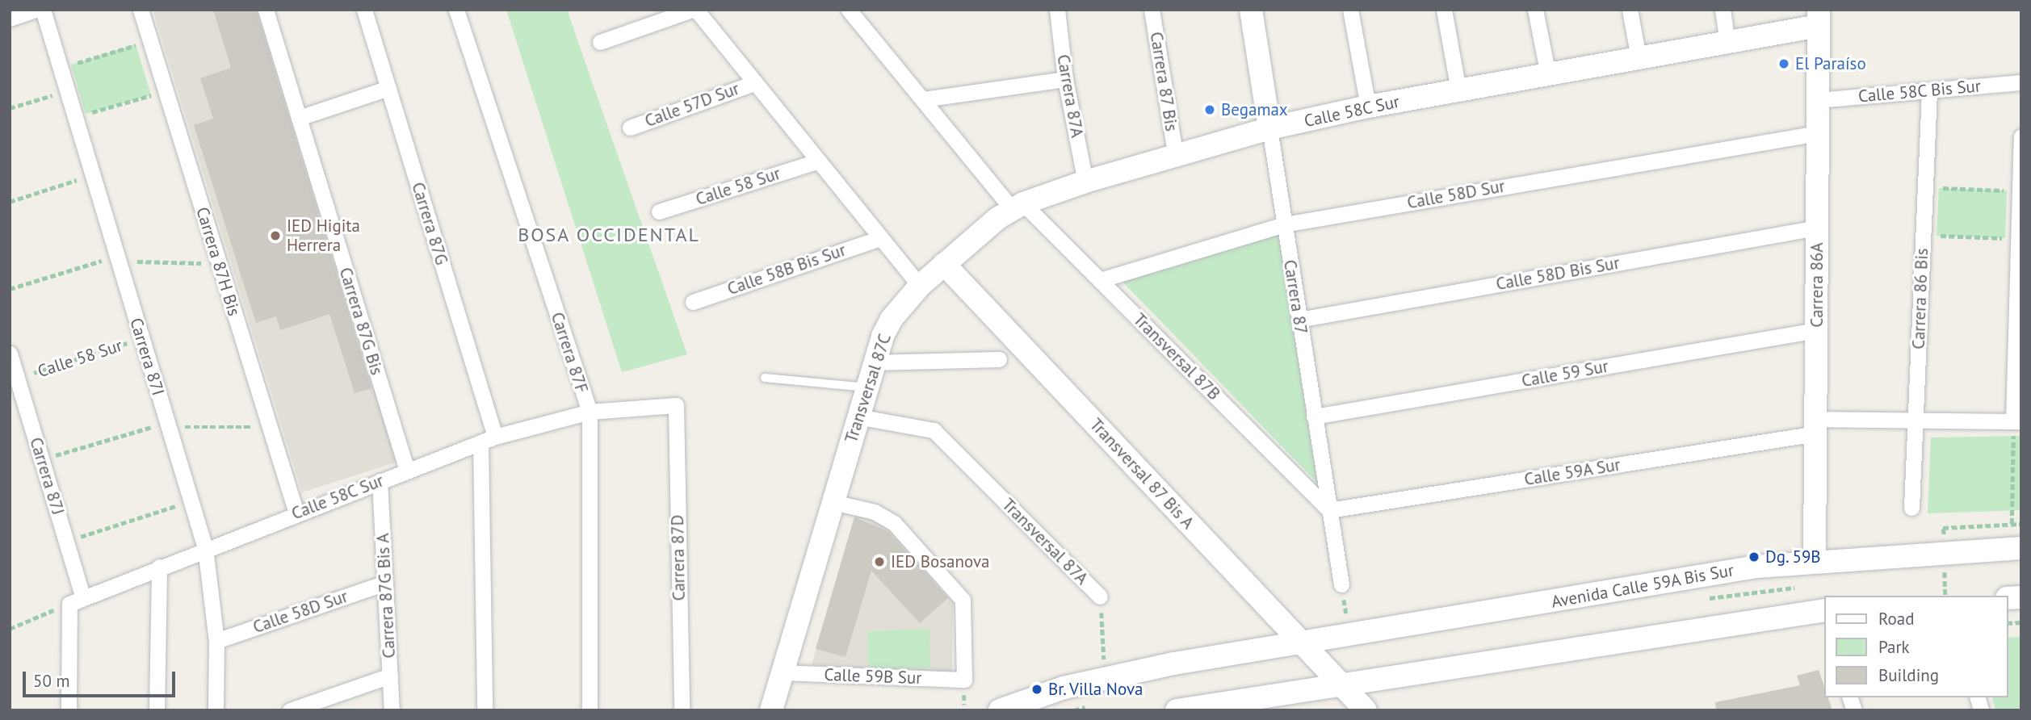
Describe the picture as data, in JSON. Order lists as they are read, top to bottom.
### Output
{
  "streets": {
    "street": [
      "Carrera 87 Bis",
      "Calle 58C Bis Sur",
      "Carrera 87A",
      "Calle 57D Sur",
      "Calle 58C Sur",
      "Calle 58 Sur",
      "Calle 58D Sur",
      "Carrera 87G",
      "Carrera 87H Bis",
      "Calle 58B Bis Sur",
      "Calle 58D Bis Sur",
      "Carrera 86A",
      "Carrera 87",
      "Carrera 86 Bis",
      "Carrera 87G Bis",
      "Carrera 87F",
      "Carrera 87I",
      "Transversal 87B",
      "Calle 59 Sur",
      "Transversal 87C",
      "Calle 59A Sur",
      "Transversal 87 Bis A",
      "Carrera 87J",
      "Transversal 87A",
      "Carrera 87D",
      "Avenida Calle 59A Bis Sur",
      "Carrera 87G Bis A",
      "Calle 59B Sur"
    ]
  },
  "crossings": [
    ["Carrera 87 Bis", "Calle 58C Sur"],
    ["Calle 58C Bis Sur", "Carrera 86A"],
    ["Calle 58C Bis Sur", "Carrera 86 Bis"],
    ["Carrera 87A", "Calle 58C Sur"],
    ["Calle 58C Sur", "Carrera 87G"],
    ["Calle 58C Sur", "Carrera 87H Bis"],
    ["Calle 58C Sur", "Carrera 86A"],
    ["Calle 58C Sur", "Carrera 87"],
    ["Calle 58C Sur", "Carrera 87G Bis"],
    ["Calle 58C Sur", "Carrera 87F"],
    ["Calle 58C Sur", "Carrera 87I"],
    ["Calle 58C Sur", "Transversal 87B"],
    ["Calle 58C Sur", "Transversal 87C"],
    ["Calle 58C Sur", "Transversal 87 Bis A"],
    ["Calle 58C Sur", "Carrera 87J"],
    ["Calle 58C Sur", "Carrera 87D"],
    ["Calle 58C Sur", "Carrera 87G Bis A"],
    ["Calle 58 Sur", "Carrera 87I"],
    ["Calle 58 Sur", "Carrera 87J"],
    ["Calle 58D Sur", "Carrera 86A"],
    ["Calle 58D Sur", "Carrera 87"],
    ["Calle 58D Sur", "Carrera 87I"],
    ["Calle 58D Sur", "Transversal 87B"],
    ["Calle 58D Sur", "Carrera 87G Bis A"],
    ["Calle 58D Bis Sur", "Carrera 86A"],
    ["Calle 58D Bis Sur", "Carrera 87"],
    ["Carrera 86A", "Calle 59 Sur"],
    ["Carrera 86A", "Calle 59A Sur"],
    ["Carrera 86A", "Avenida Calle 59A Bis Sur"],
    ["Carrera 87", "Transversal 87B"],
    ["Carrera 87", "Calle 59 Sur"],
    ["Carrera 87", "Calle 59A Sur"],
    ["Carrera 86 Bis", "Calle 59A Sur"],
    ["Transversal 87B", "Calle 59A Sur"],
    ["Transversal 87C", "Transversal 87A"],
    ["Transversal 87C", "Calle 59B Sur"],
    ["Transversal 87 Bis A", "Avenida Calle 59A Bis Sur"],
    ["Transversal 87A", "Avenida Calle 59A Bis Sur"]
  ],
  "districts": ["BOSA OCCIDENTAL"],
  "places": [
    "El Paraíso",
    "Begamax",
    "IED Higita Herrera",
    "Dg. 59B",
    "IED Bosanova",
    "Br. Villa Nova"
  ],
  "legend": ["Road", "Park", "Building"],
  "scale_bar": "50 m"
}
